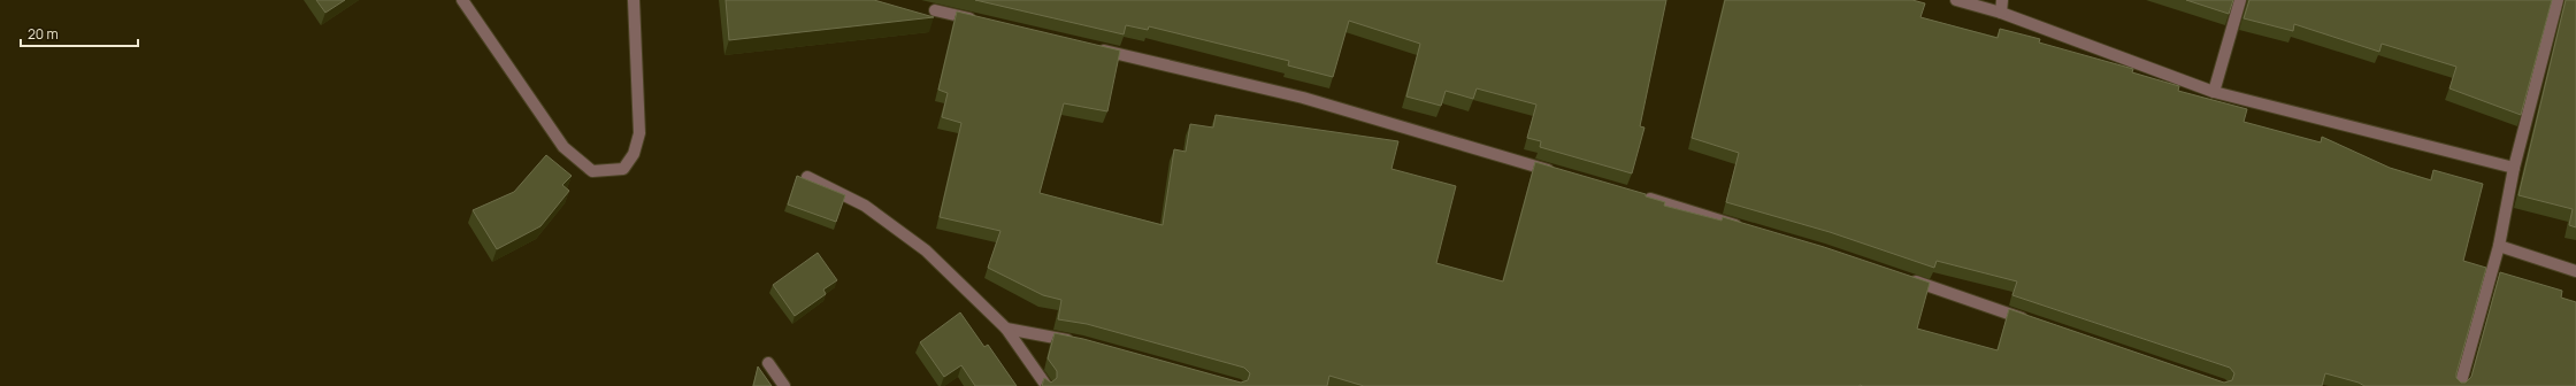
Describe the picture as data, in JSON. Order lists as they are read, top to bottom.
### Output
{
  "scale_bar": "20 m"
}
